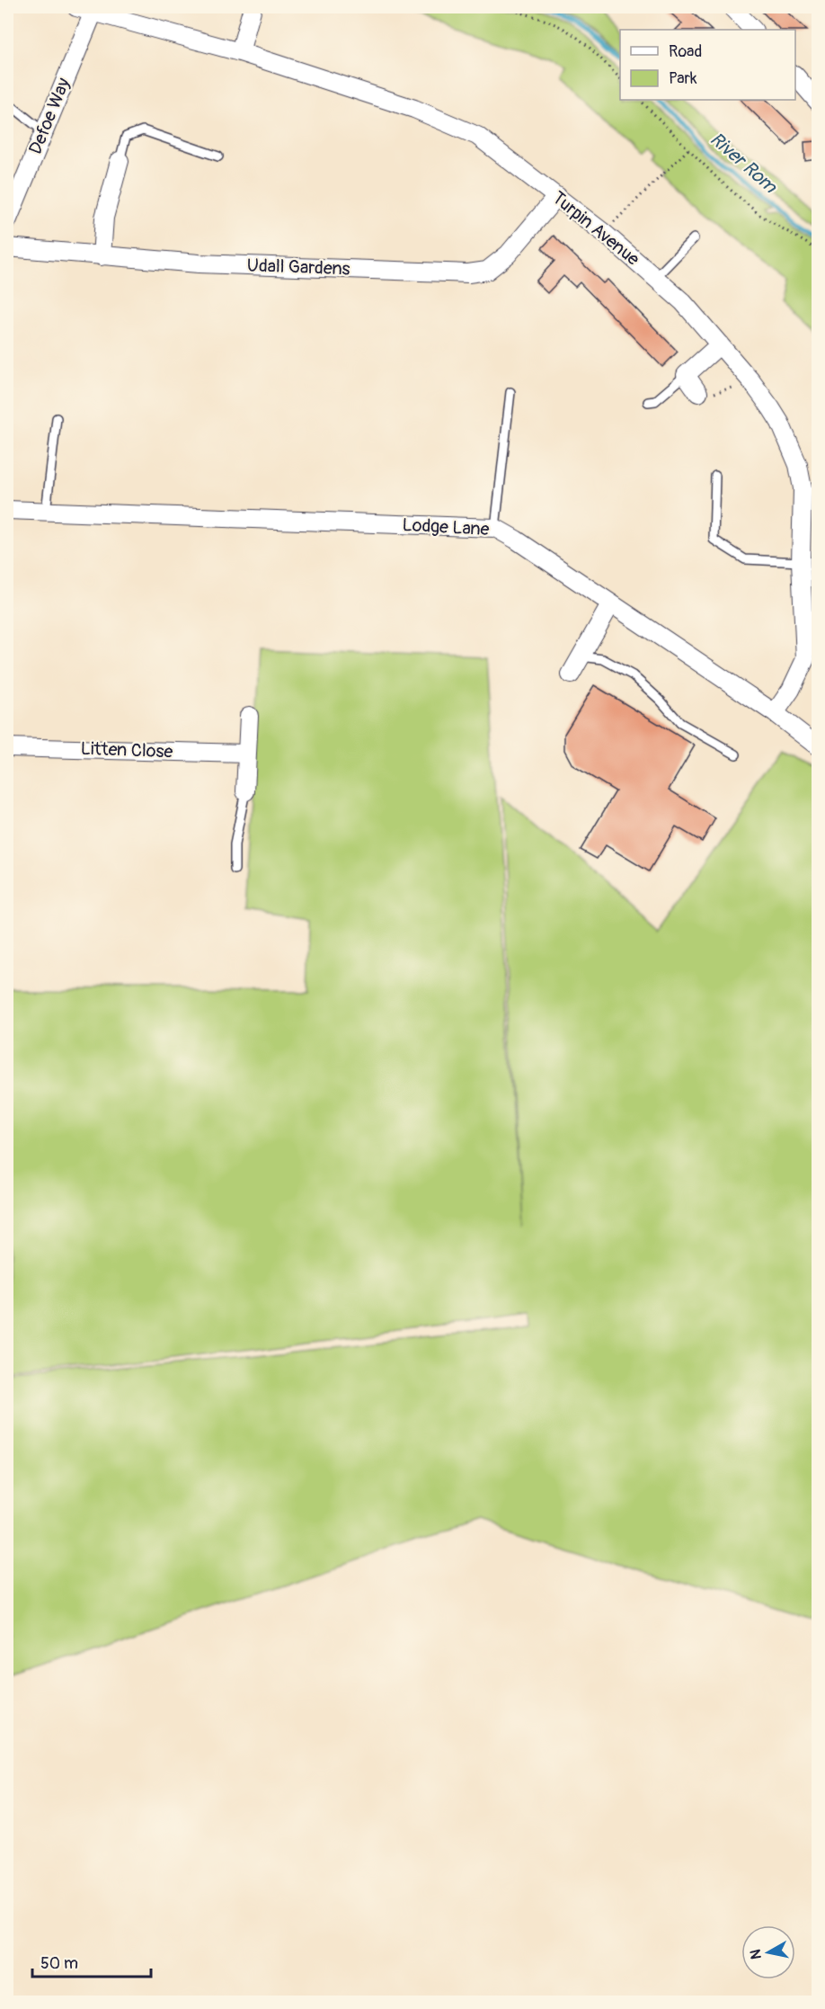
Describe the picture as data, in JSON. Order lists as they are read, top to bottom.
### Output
{
  "streets": {
    "street": [
      "Defoe Way",
      "Turpin Avenue",
      "Udall Gardens",
      "Lodge Lane",
      "Litten Close"
    ]
  },
  "crossings": [
    ["Defoe Way", "Turpin Avenue"],
    ["Turpin Avenue", "Udall Gardens"],
    ["Turpin Avenue", "Lodge Lane"]
  ],
  "water": ["River Rom"],
  "legend": ["Road", "Park"],
  "scale_bar": "50 m",
  "north": "left"
}
